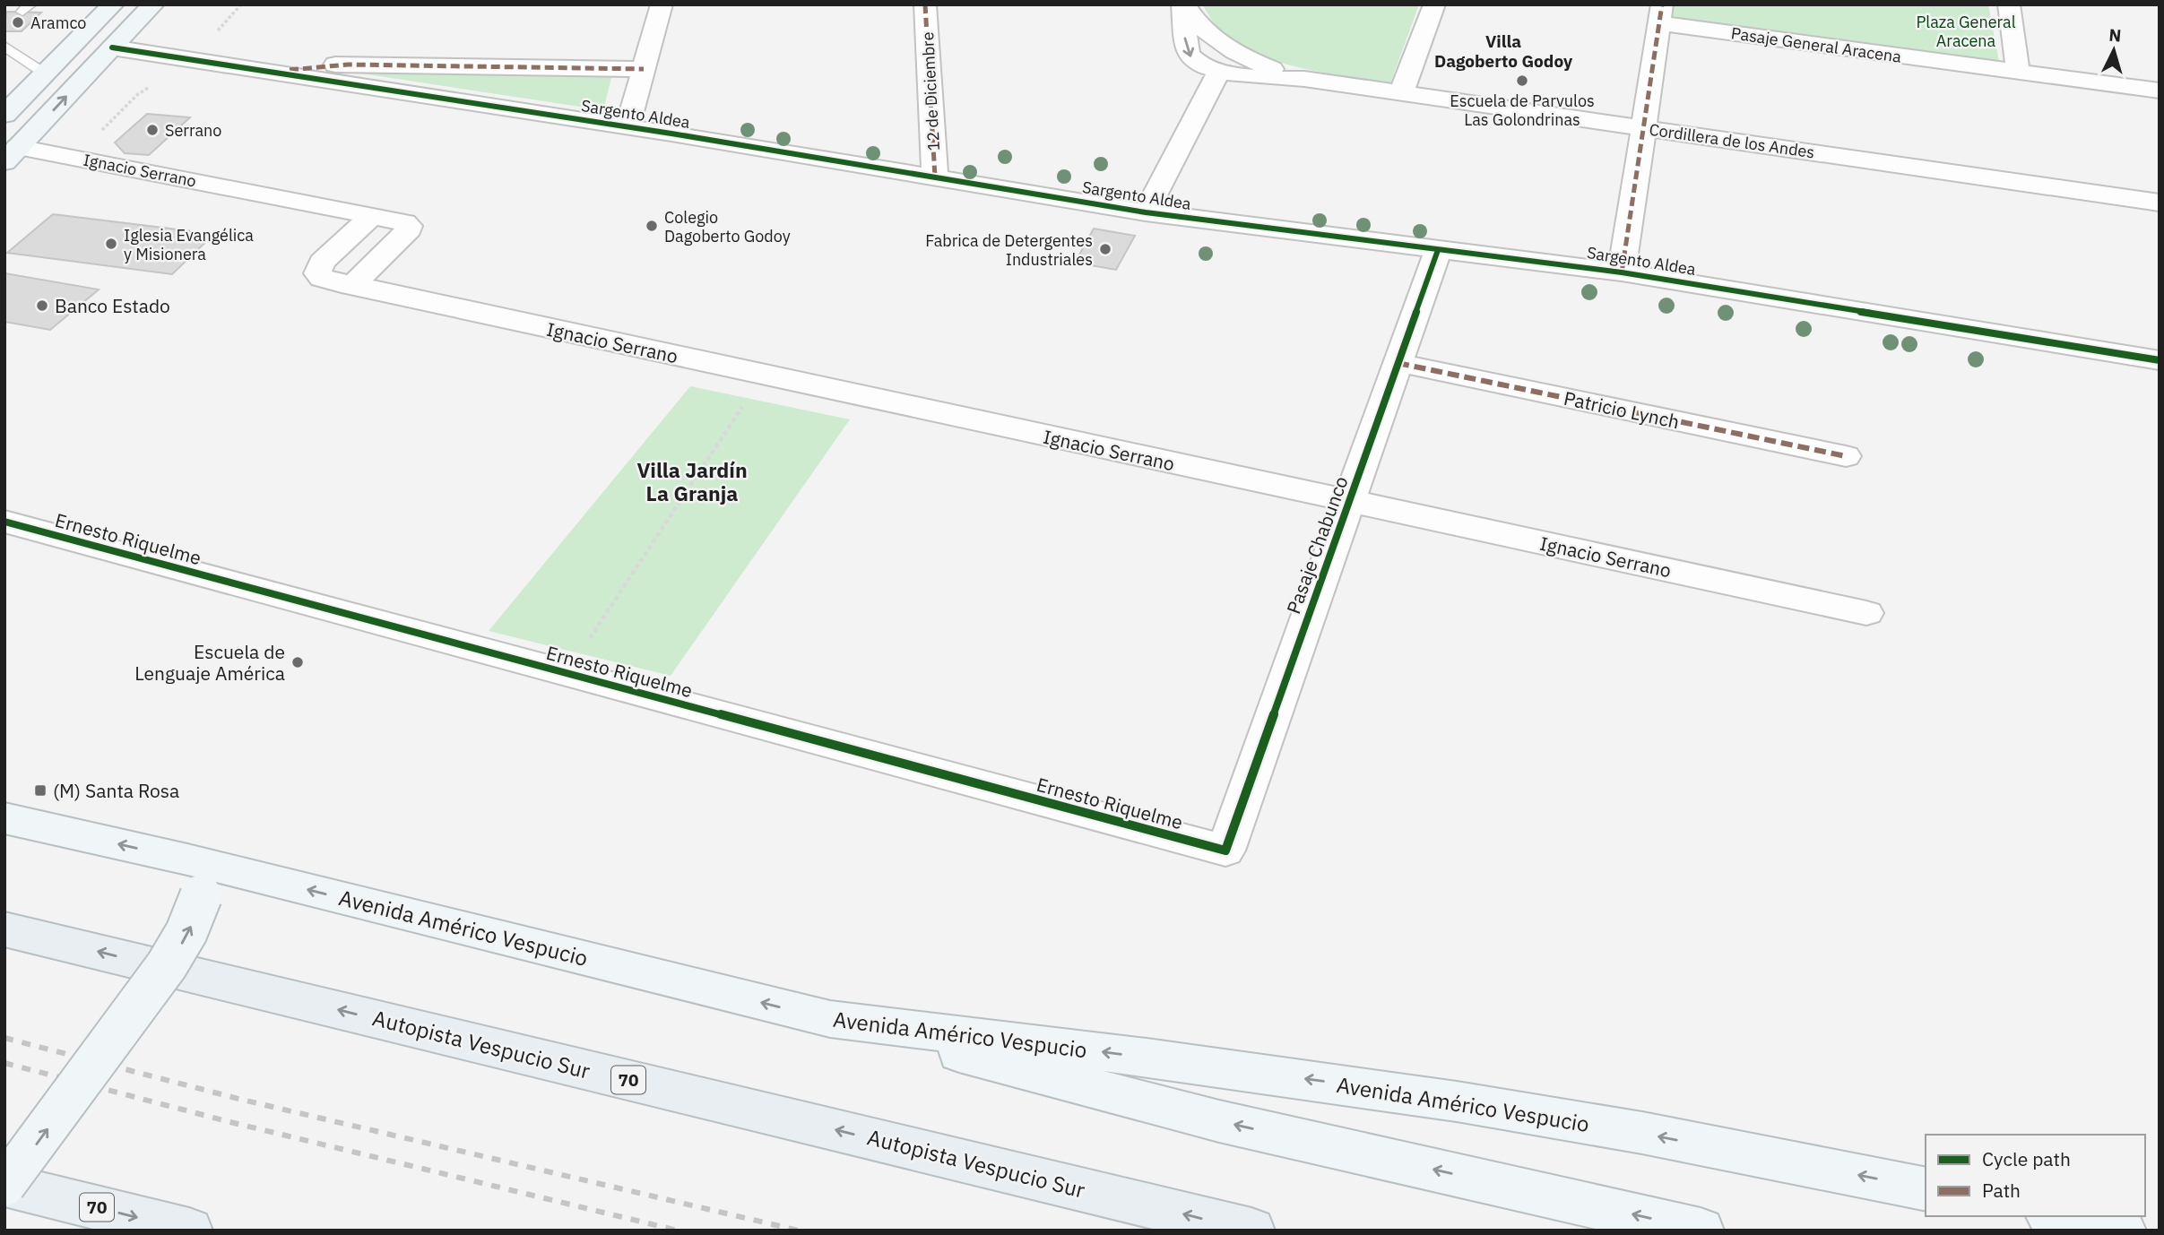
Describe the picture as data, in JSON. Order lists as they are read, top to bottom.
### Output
{
  "streets": {
    "highway": ["Autopista Vespucio Sur", "70"],
    "main road": ["Avenida Américo Vespucio"],
    "street": [
      "Pasaje General Aracena",
      "12 de Diciembre",
      "Sargento Aldea",
      "Cordillera de los Andes",
      "Ignacio Serrano",
      "Patricio Lynch",
      "Ernesto Riquelme",
      "Pasaje Chabunco"
    ]
  },
  "crossings": [
    ["12 de Diciembre", "Sargento Aldea"],
    ["Sargento Aldea", "Pasaje Chabunco"],
    ["Ignacio Serrano", "Pasaje Chabunco"],
    ["Patricio Lynch", "Pasaje Chabunco"],
    ["Ernesto Riquelme", "Pasaje Chabunco"]
  ],
  "one_way": ["Autopista Vespucio Sur"],
  "districts": ["Villa Dagoberto Godoy", "Villa Jardín La Granja"],
  "parks": ["Plaza General Aracena"],
  "places": {
    "other": [
      "Aramco",
      "Escuela de Parvulos Las Golondrinas",
      "Serrano",
      "Colegio Dagoberto Godoy",
      "Iglesia Evangélica y Misionera",
      "Fabrica de Detergentes Industriales",
      "Banco Estado",
      "Escuela de Lenguaje América"
    ],
    "transit": ["(M) Santa Rosa"]
  },
  "legend": ["Cycle path", "Path"],
  "north": "top"
}
